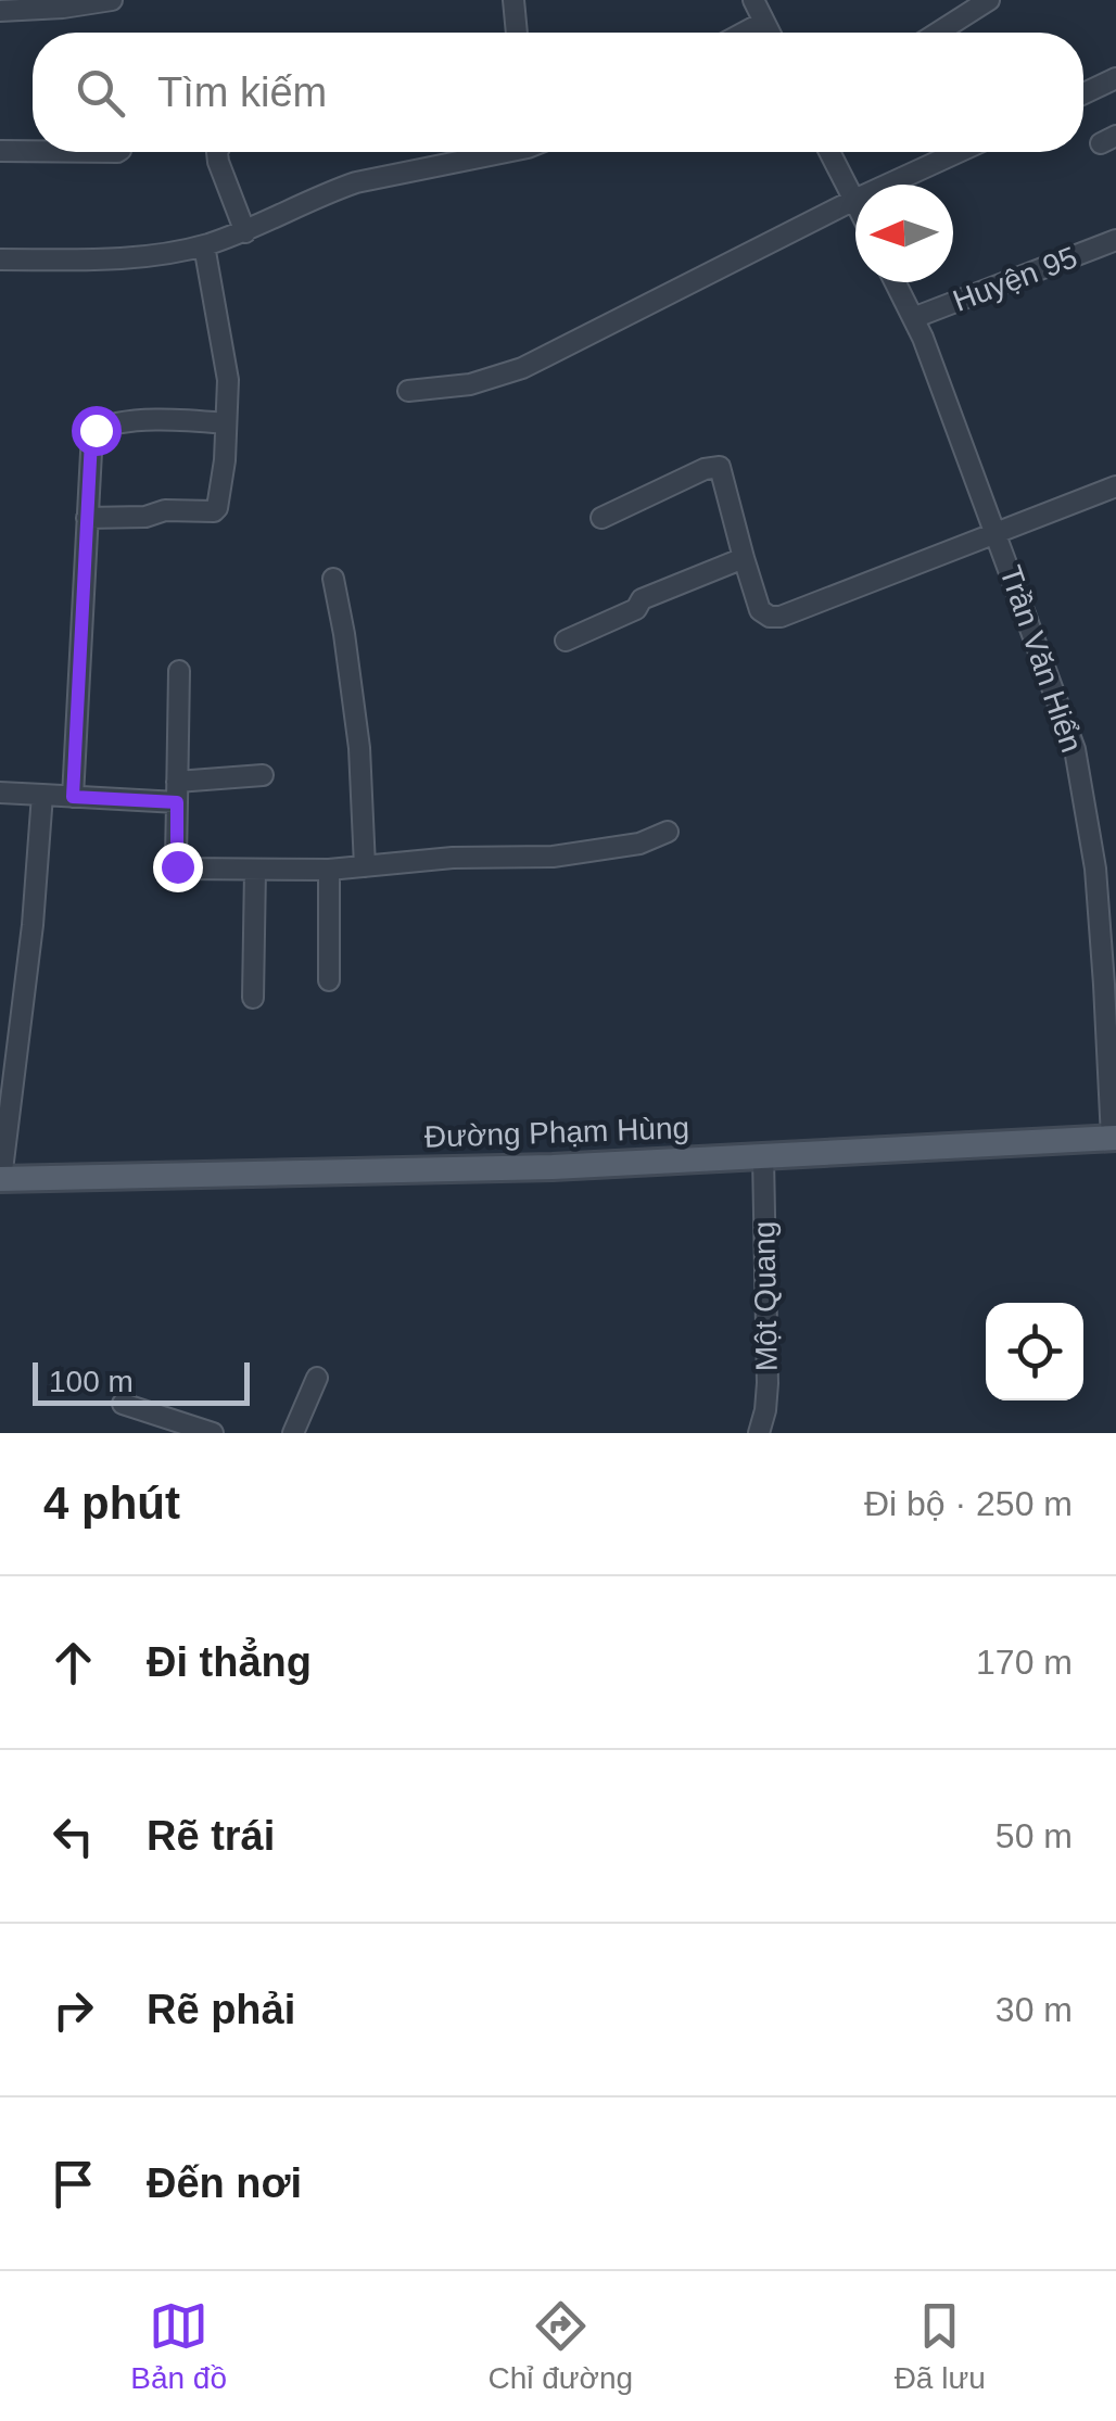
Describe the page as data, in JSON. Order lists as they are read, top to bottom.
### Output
{
  "streets": {
    "main road": ["Đường Phạm Hùng"],
    "street": ["Huyện 95", "Trần Văn Hiển", "Một Quang"]
  },
  "crossings": [
    ["Huyện 95", "Trần Văn Hiển"],
    ["Trần Văn Hiển", "Đường Phạm Hùng"],
    ["Đường Phạm Hùng", "Một Quang"]
  ],
  "scale_bar": "100 m",
  "north": "left",
  "page": {
    "search": "Tìm kiếm",
    "scale": "100 m",
    "heading": ["4 phút", "Đi bộ · 250 m"],
    "list": [
      ["Đi thẳng", "170 m"],
      ["Rẽ trái", "50 m"],
      ["Rẽ phải", "30 m"],
      "Đến nơi"
    ],
    "nav": ["Bản đồ", "Chỉ đường", "Đã lưu"]
  }
}
